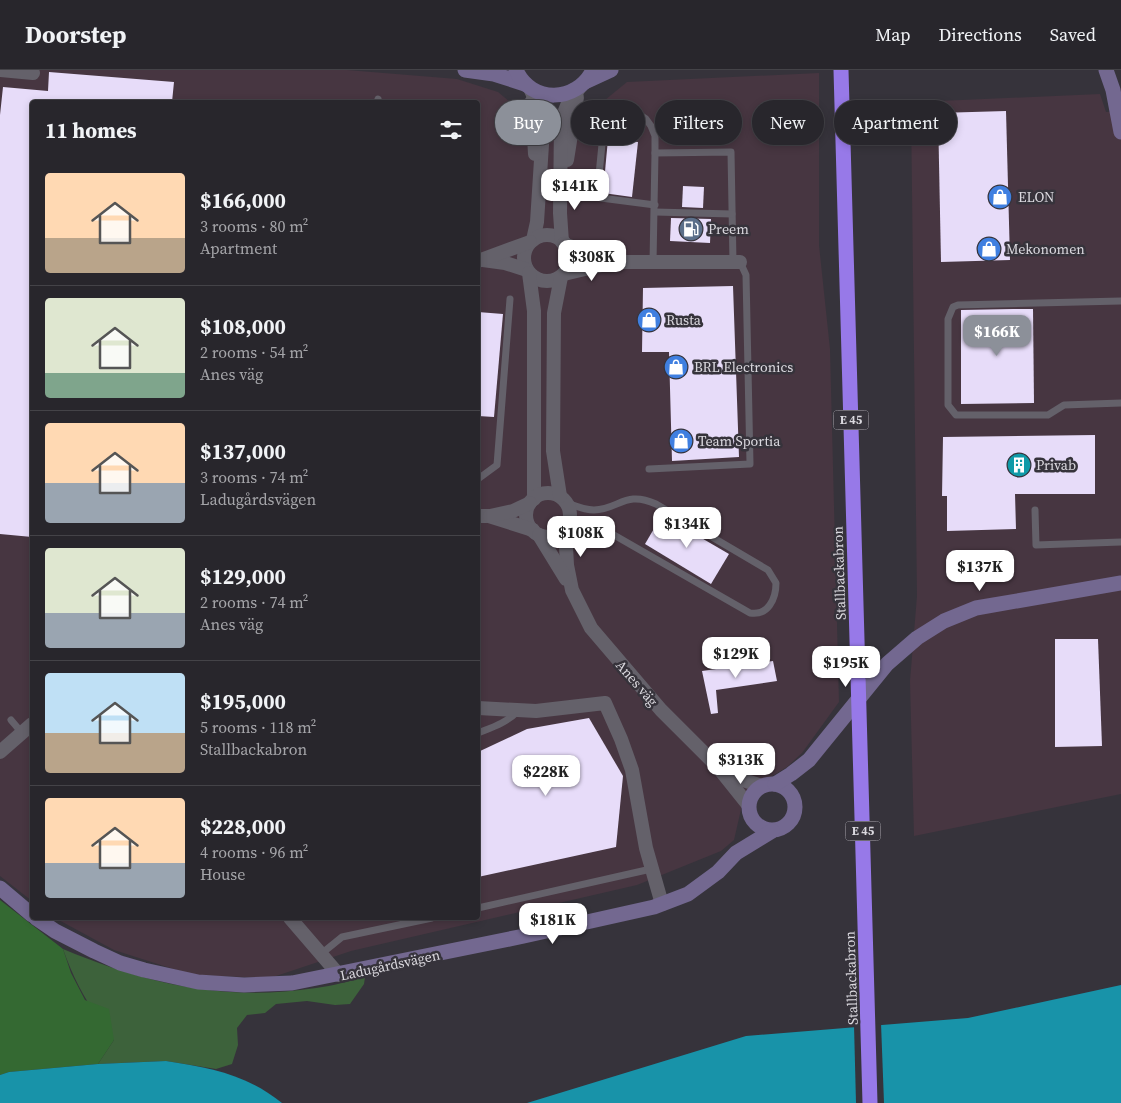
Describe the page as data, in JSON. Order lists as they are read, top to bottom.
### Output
{
  "streets": {
    "highway": ["E 45", "Stallbackabron"],
    "street": ["Anes väg", "Ladugårdsvägen"]
  },
  "crossings": [
    ["Anes väg", "Ladugårdsvägen"]
  ],
  "places": {
    "shop": [
      "ELON",
      "Mekonomen",
      "Rusta",
      "BRL Electronics",
      "Team Sportia"
    ],
    "fuel station": ["Preem"],
    "building": ["Privab"]
  },
  "page": {
    "header": "Doorstep",
    "nav": ["Map", "Directions", "Saved"],
    "chip": [
      "Buy",
      "Rent",
      "Filters",
      "New",
      "Apartment"
    ],
    "heading": "11 homes",
    "list": [
      {
        "name": "$166,000",
        "note": "3 rooms · 80 m² · Apartment"
      },
      {
        "name": "$108,000",
        "note": "2 rooms · 54 m² · Anes väg"
      },
      {
        "name": "$137,000",
        "note": "3 rooms · 74 m² · Ladugårdsvägen"
      },
      {
        "name": "$129,000",
        "note": "2 rooms · 74 m² · Anes väg"
      },
      {
        "name": "$195,000",
        "note": "5 rooms · 118 m² · Stallbackabron"
      },
      {
        "name": "$228,000",
        "note": "4 rooms · 96 m² · House"
      }
    ],
    "price": [
      "$141K",
      "$308K",
      "$166K",
      "$134K",
      "$108K",
      "$137K",
      "$129K",
      "$195K",
      "$313K",
      "$228K",
      "$181K"
    ]
  }
}
